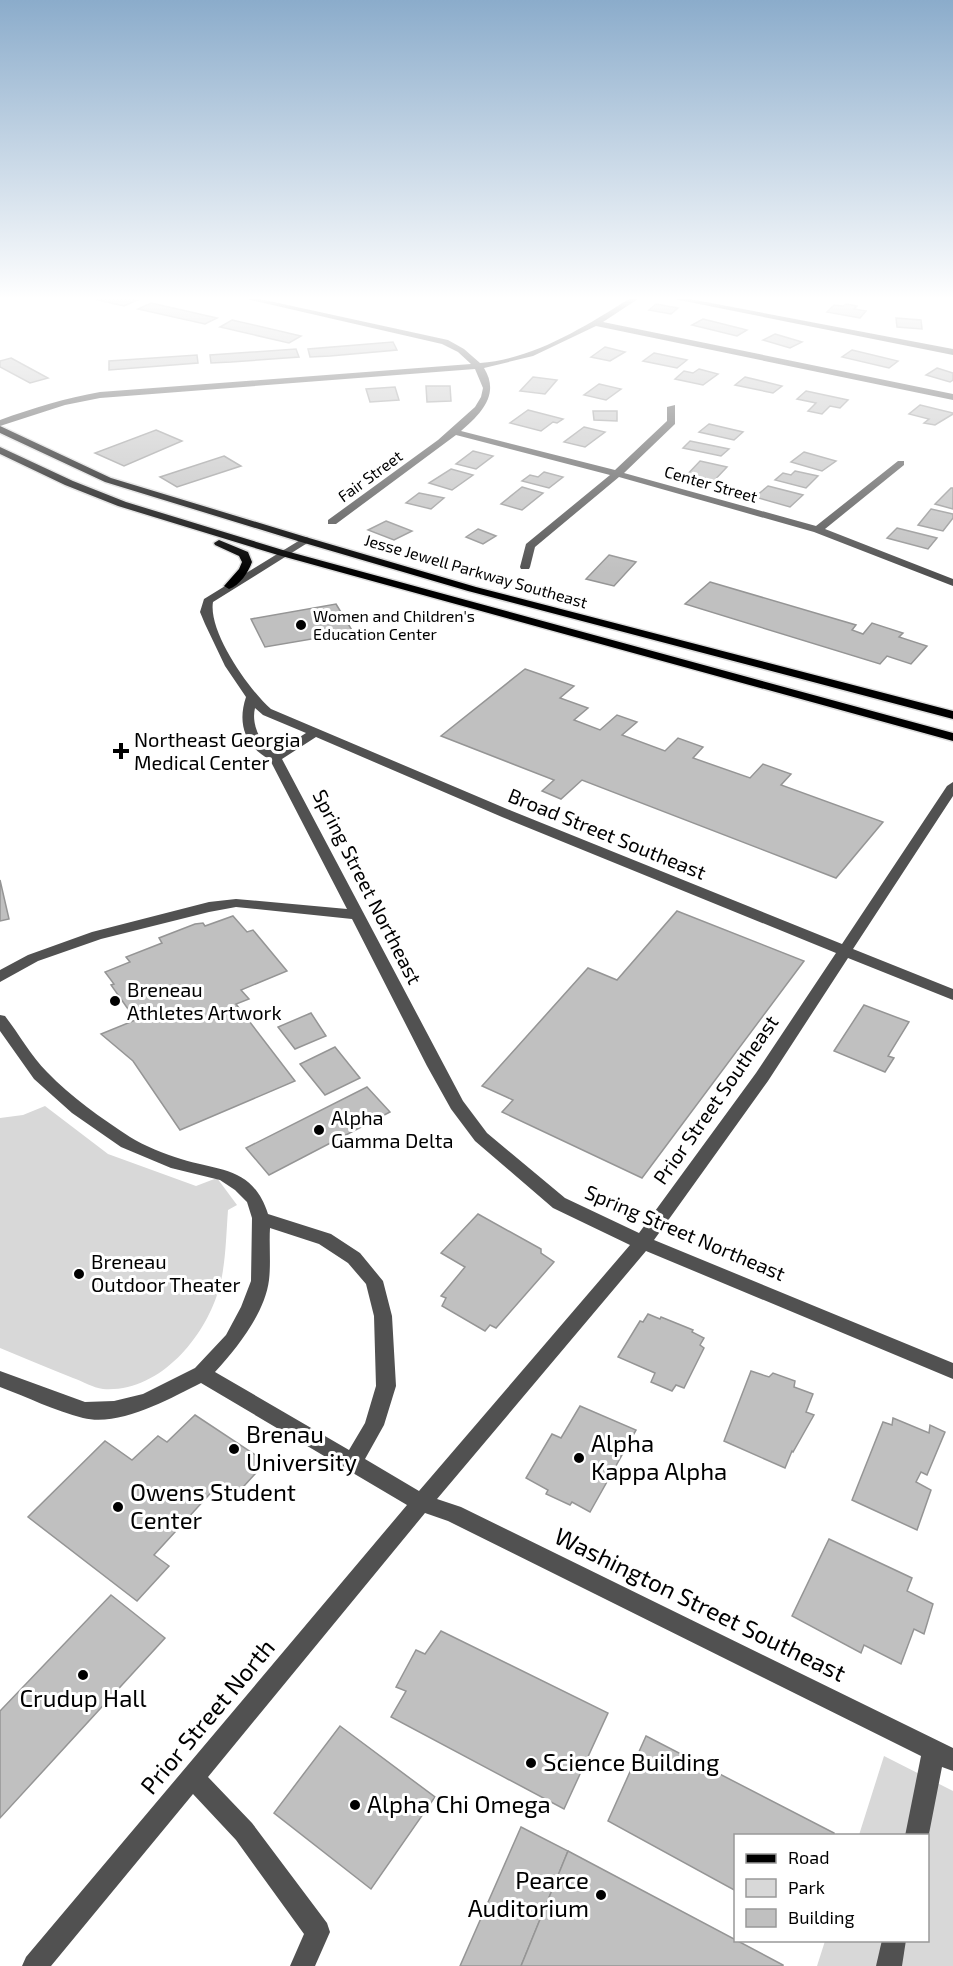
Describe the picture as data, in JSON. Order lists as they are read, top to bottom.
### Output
{
  "streets": {
    "main road": ["Jesse Jewell Parkway Southeast"],
    "street": [
      "Fair Street",
      "Center Street",
      "Broad Street Southeast",
      "Spring Street Northeast",
      "Prior Street Southeast",
      "Washington Street Southeast",
      "Prior Street North"
    ]
  },
  "crossings": [
    ["Fair Street", "Center Street"],
    ["Broad Street Southeast", "Spring Street Northeast"],
    ["Broad Street Southeast", "Prior Street Southeast"],
    ["Spring Street Northeast", "Prior Street Southeast"],
    ["Prior Street Southeast", "Washington Street Southeast"],
    ["Prior Street Southeast", "Prior Street North"],
    ["Washington Street Southeast", "Prior Street North"]
  ],
  "places": {
    "other": [
      "Women and Children's Education Center",
      "Breneau Athletes Artwork",
      "Alpha Gamma Delta",
      "Breneau Outdoor Theater",
      "Brenau University",
      "Alpha Kappa Alpha",
      "Owens Student Center",
      "Crudup Hall",
      "Science Building",
      "Alpha Chi Omega",
      "Pearce Auditorium"
    ],
    "health": ["Northeast Georgia Medical Center"]
  },
  "legend": ["Road", "Park", "Building"]
}
